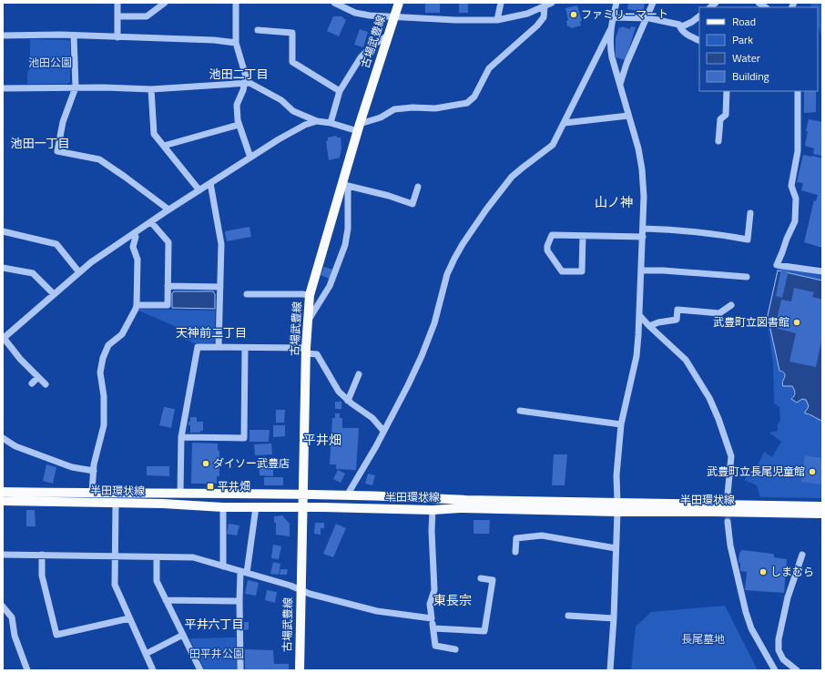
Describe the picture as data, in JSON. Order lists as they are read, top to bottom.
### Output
{
  "streets": {
    "main road": ["古場武豊線", "半田環状線"]
  },
  "crossings": [
    ["古場武豊線", "半田環状線"]
  ],
  "districts": [
    "池田二丁目",
    "池田一丁目",
    "山ノ神",
    "天神前二丁目",
    "平井畑",
    "東長宗",
    "平井六丁目"
  ],
  "parks": ["池田公園", "長尾墓地", "田平井公園"],
  "places": {
    "other": [
      "ファミリーマート",
      "武豊町立図書館",
      "ダイソー武豊店",
      "武豊町立長尾児童館",
      "しまむら"
    ],
    "transit": ["平井畑"]
  },
  "legend": [
    "Road",
    "Park",
    "Water",
    "Building"
  ]
}
